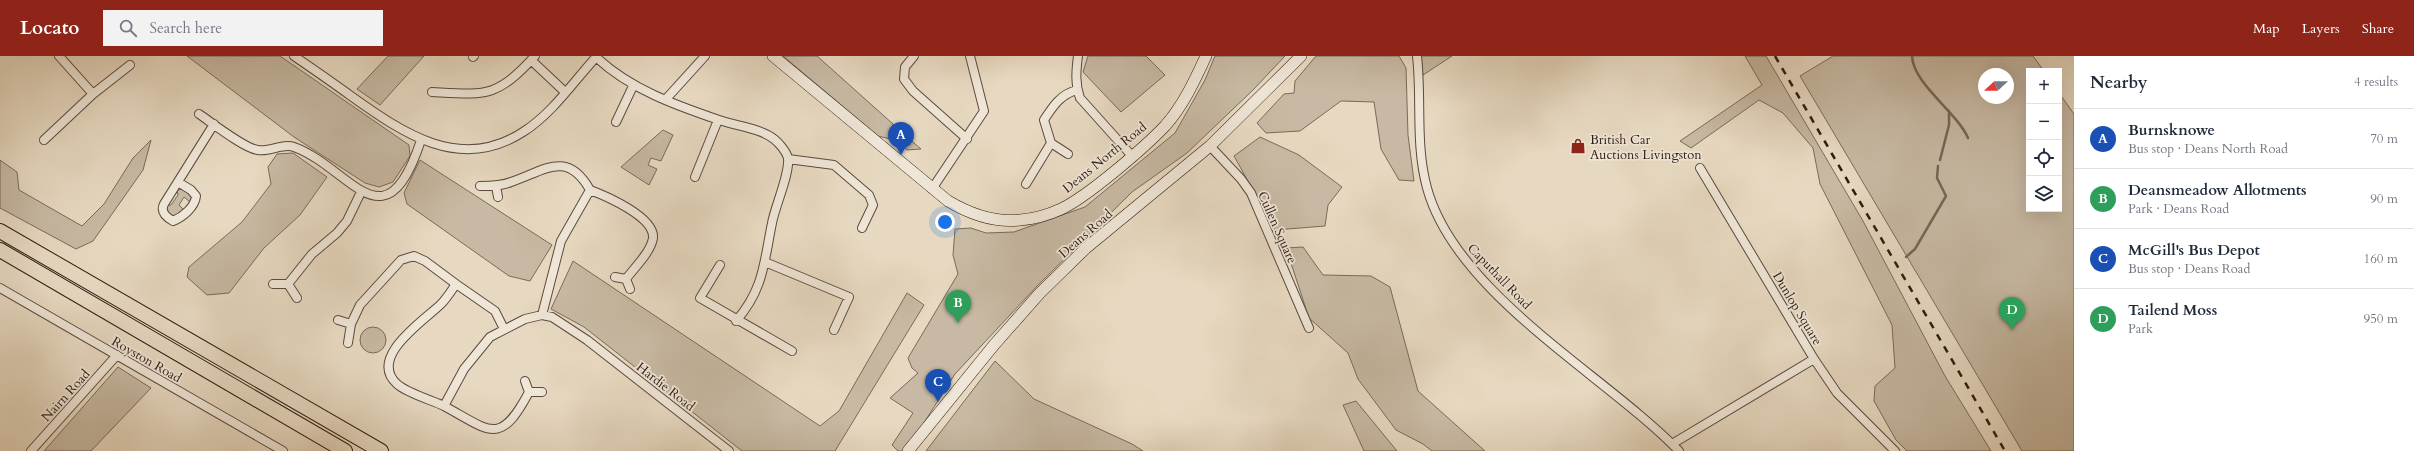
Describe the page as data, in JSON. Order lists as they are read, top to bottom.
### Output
{
  "streets": {
    "street": [
      "Deans North Road",
      "Cullen Square",
      "Deans Road",
      "Caputhall Road",
      "Dunlop Square",
      "Royston Road",
      "Hardie Road",
      "Nairn Road"
    ]
  },
  "crossings": [
    ["Cullen Square", "Deans Road"],
    ["Caputhall Road", "Dunlop Square"],
    ["Royston Road", "Nairn Road"]
  ],
  "places": {
    "shop": ["British Car Auctions Livingston"]
  },
  "north": "left",
  "page": {
    "header": "Locato",
    "search": "Search here",
    "nav": ["Map", "Layers", "Share"],
    "heading": ["Nearby", "4 results"],
    "map_buttons": ["+", "−"],
    "list": [
      {
        "mark": "A",
        "name": "Burnsknowe",
        "note": "Bus stop · Deans North Road",
        "value": "70 m"
      },
      {
        "mark": "B",
        "name": "Deansmeadow Allotments",
        "note": "Park · Deans Road",
        "value": "90 m"
      },
      {
        "mark": "C",
        "name": "McGill's Bus Depot",
        "note": "Bus stop · Deans Road",
        "value": "160 m"
      },
      {
        "mark": "D",
        "name": "Tailend Moss",
        "note": "Park",
        "value": "950 m"
      }
    ],
    "pins": [
      "A",
      "B",
      "D",
      "C"
    ]
  }
}
